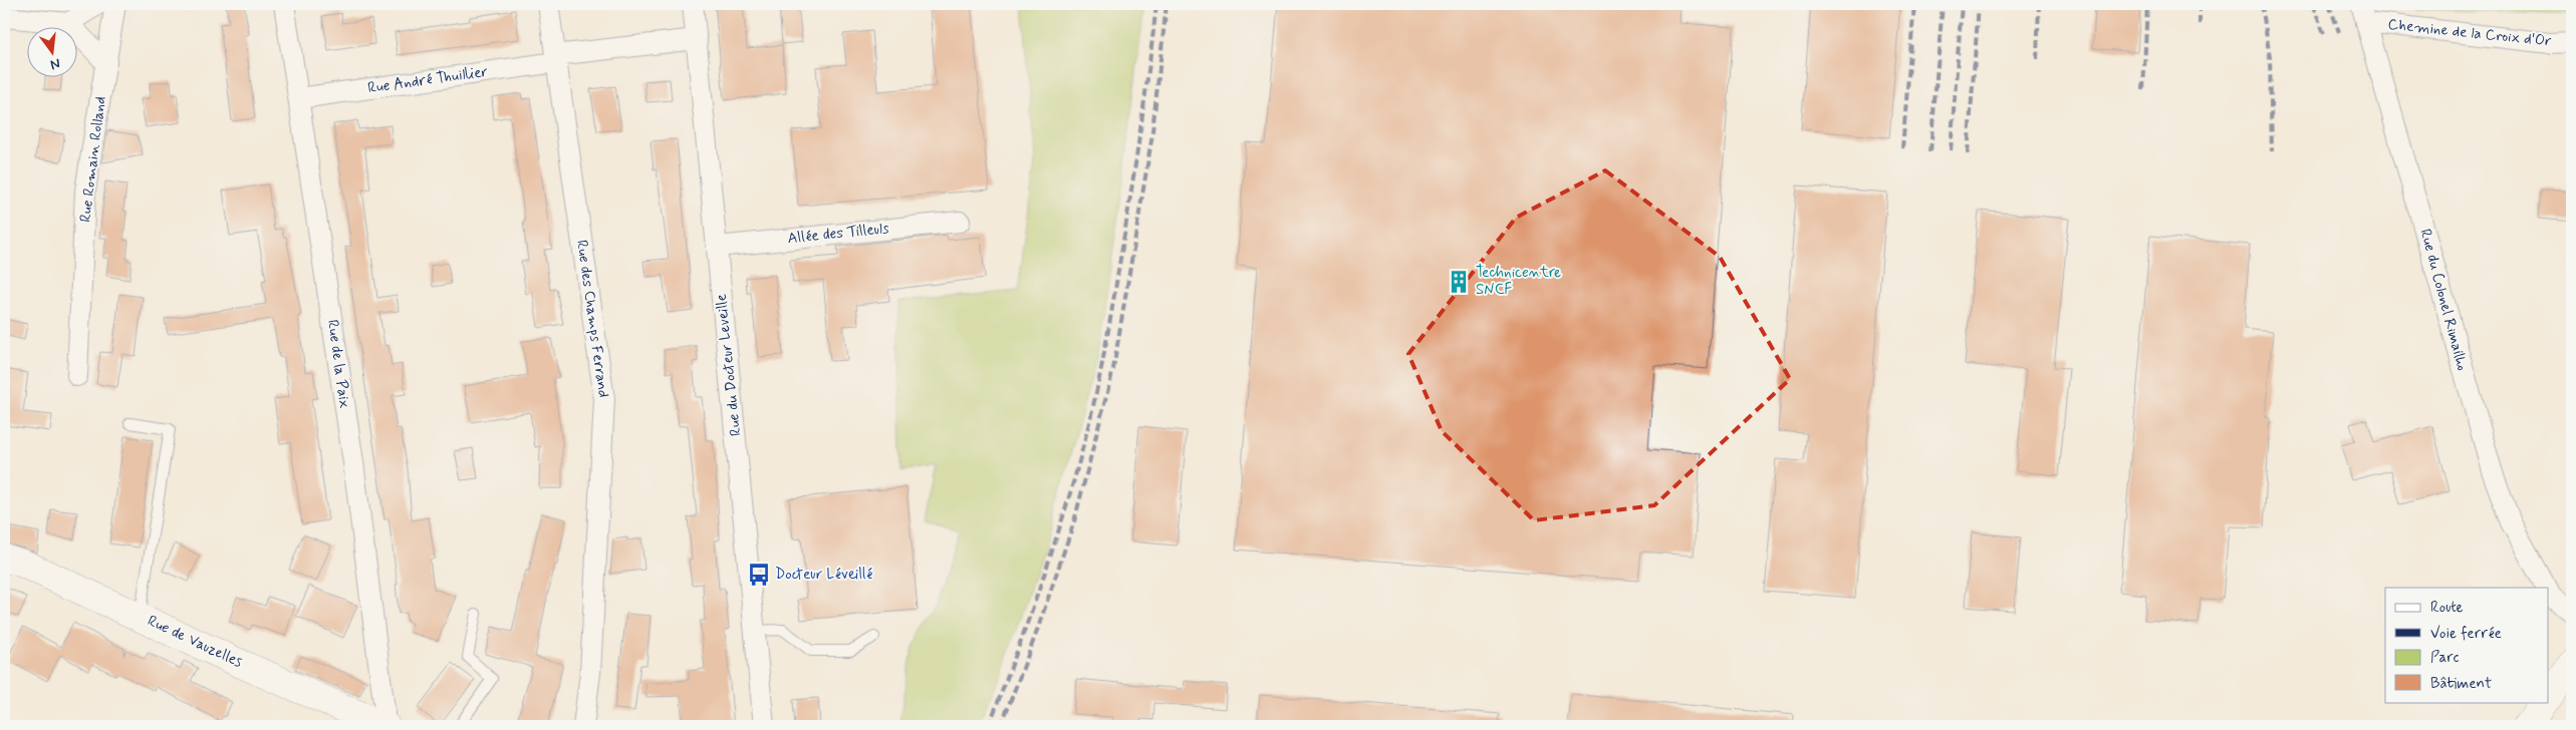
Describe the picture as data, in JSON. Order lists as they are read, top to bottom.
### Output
{
  "streets": {
    "main road": ["Rue de Vauzelles"],
    "street": [
      "Chemine de la Croix d'Or",
      "Rue André Thuillier",
      "Rue Romain Rolland",
      "Allée des Tilleuls",
      "Rue du Colonel Rimailho",
      "Rue des Champs Ferrand",
      "Rue de la Paix",
      "Rue du Docteur Leveille"
    ]
  },
  "crossings": [
    ["Chemine de la Croix d'Or", "Rue du Colonel Rimailho"],
    ["Rue André Thuillier", "Rue des Champs Ferrand"],
    ["Rue André Thuillier", "Rue de la Paix"],
    ["Rue André Thuillier", "Rue du Docteur Leveille"],
    ["Allée des Tilleuls", "Rue du Docteur Leveille"],
    ["Rue de la Paix", "Rue de Vauzelles"]
  ],
  "places": {
    "building": ["Technicentre SNCF"],
    "bus stop": ["Docteur Léveillé"]
  },
  "legend": [
    "Route",
    "Voie ferrée",
    "Parc",
    "Bâtiment"
  ],
  "north": "bottom"
}
